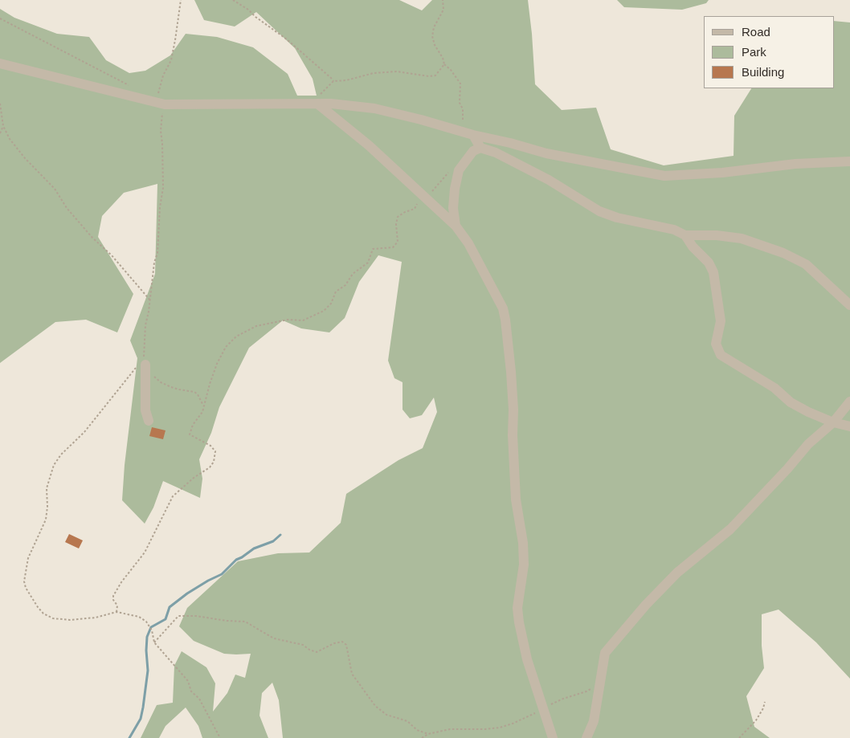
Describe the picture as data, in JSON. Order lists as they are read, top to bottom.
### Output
{
  "legend": ["Road", "Park", "Building"]
}
